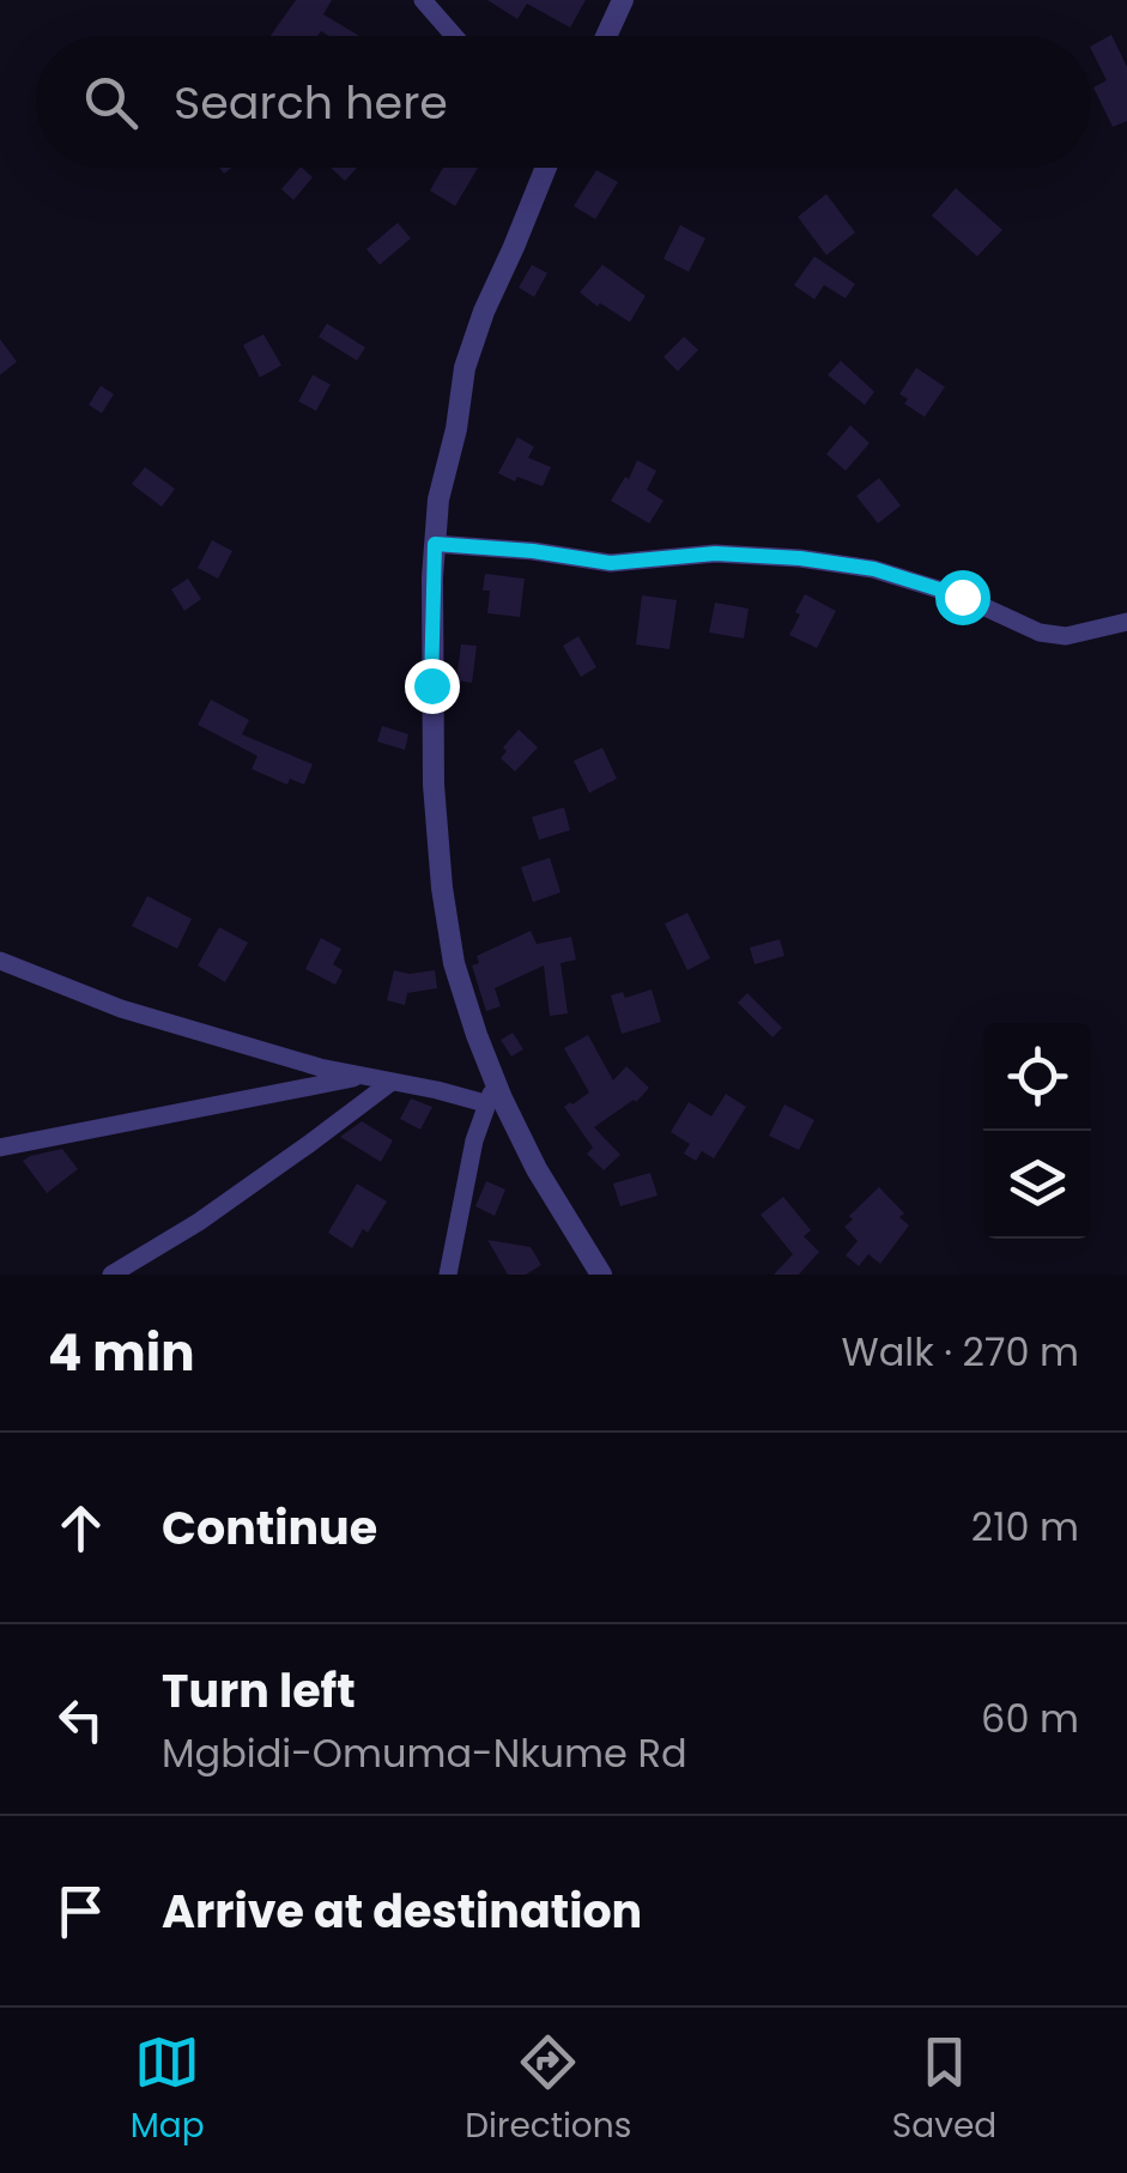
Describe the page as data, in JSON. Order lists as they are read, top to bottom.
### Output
{
  "page": {
    "search": "Search here",
    "heading": ["4 min", "Walk · 270 m"],
    "list": [
      ["Continue", "210 m"],
      ["Turn left", "Mgbidi-Omuma-Nkume Rd", "60 m"],
      "Arrive at destination"
    ],
    "nav": ["Map", "Directions", "Saved"]
  }
}
